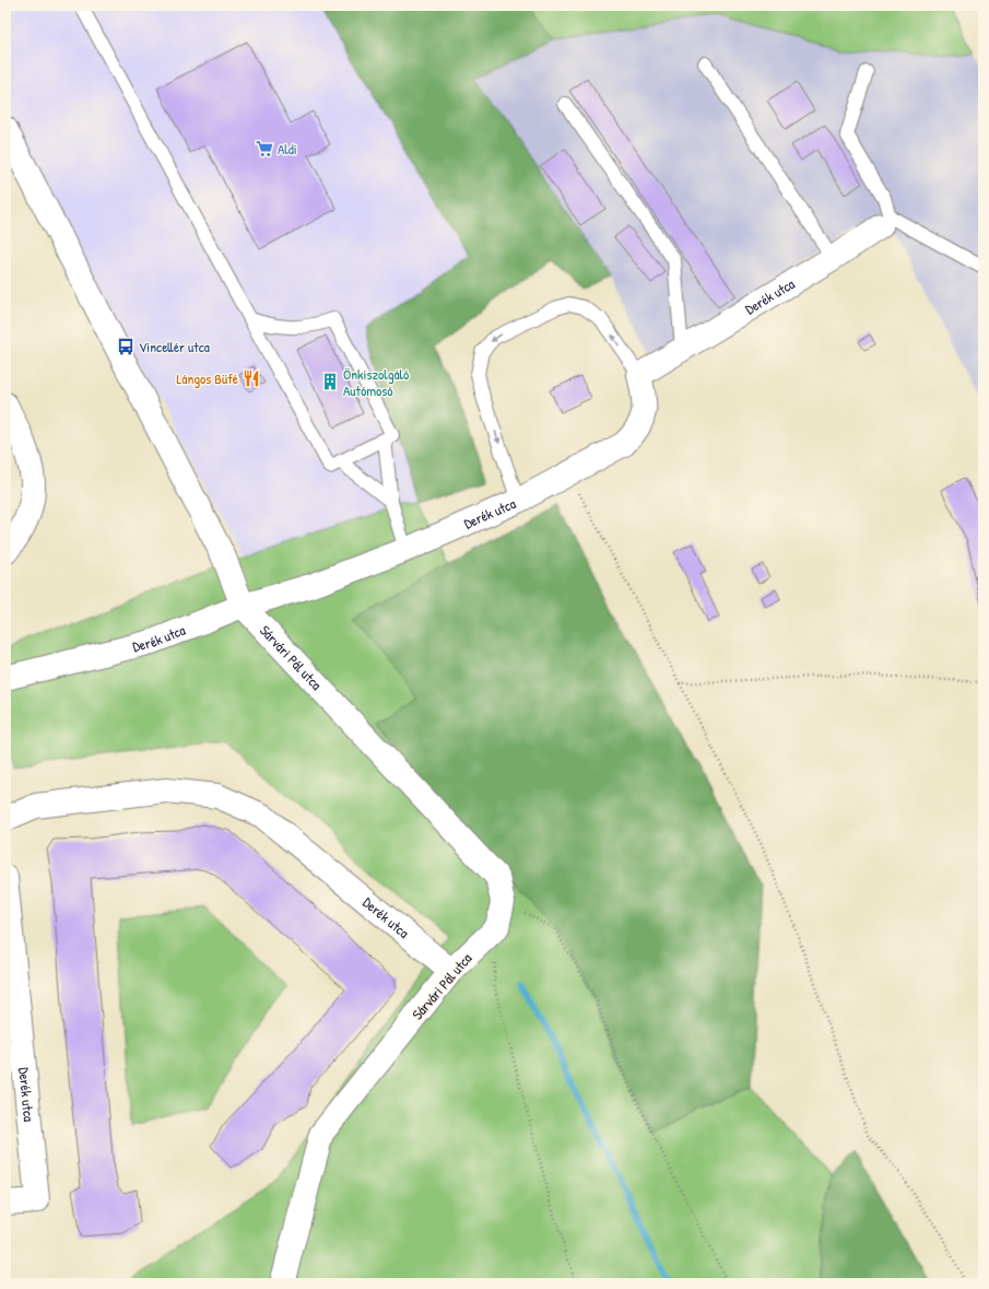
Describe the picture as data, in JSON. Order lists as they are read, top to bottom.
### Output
{
  "streets": {
    "street": ["Derék utca", "Sárvári Pál utca"]
  },
  "crossings": [
    ["Derék utca", "Sárvári Pál utca"]
  ],
  "places": {
    "supermarket": ["Aldi"],
    "bus stop": ["Vincellér utca"],
    "restaurant": ["Lángos Büfé"],
    "building": ["Önkiszolgáló Autómosó"]
  }
}
